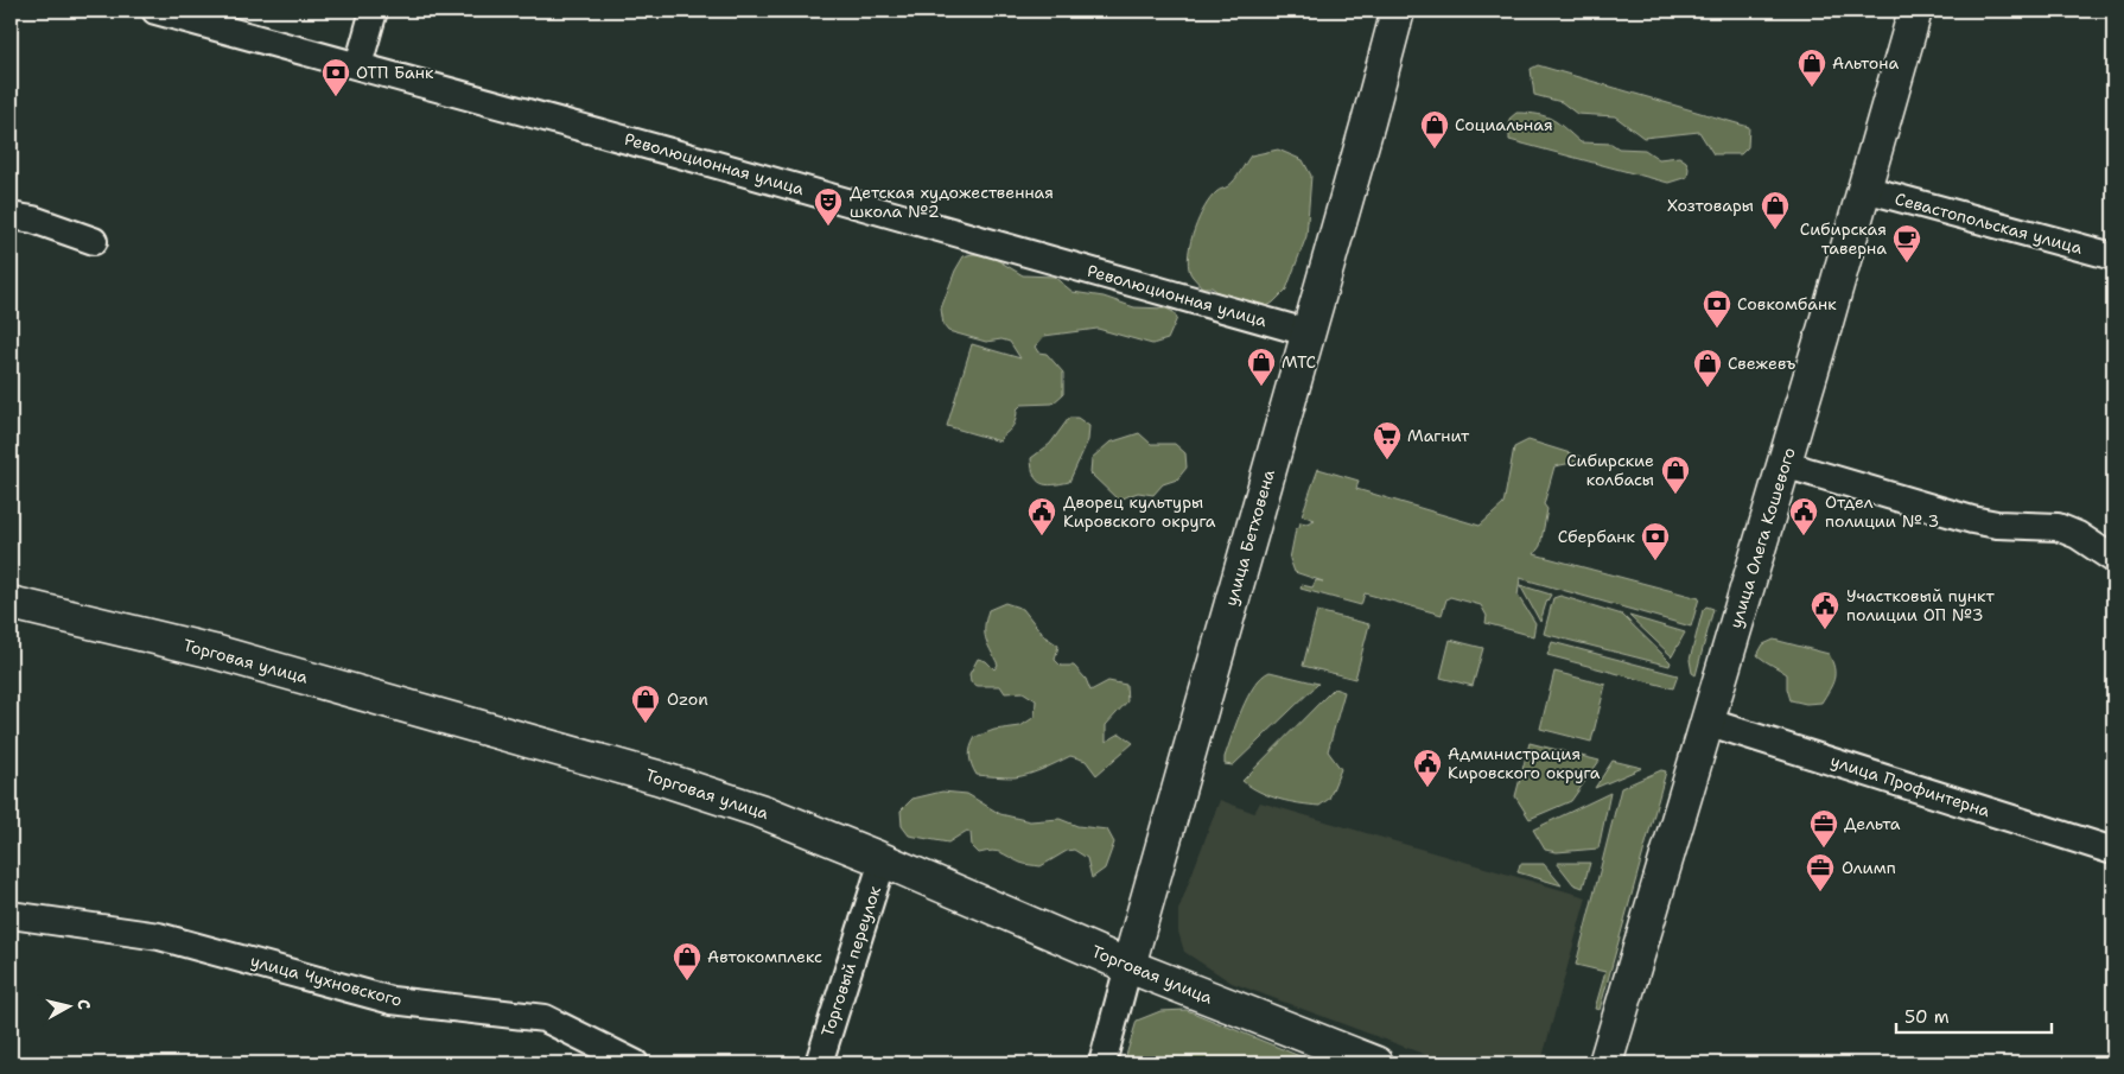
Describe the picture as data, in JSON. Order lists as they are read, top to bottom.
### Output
{
  "streets": {
    "main road": ["улица Бетховена", "улица Олега Кошевого", "Торговая улица"],
    "street": [
      "Революционная улица",
      "Севастопольская улица",
      "улица Профинтерна",
      "Торговый переулок",
      "улица Чухновского"
    ]
  },
  "crossings": [
    ["Революционная улица", "улица Бетховена"],
    ["Севастопольская улица", "улица Олега Кошевого"],
    ["улица Бетховена", "Торговая улица"],
    ["улица Олега Кошевого", "улица Профинтерна"],
    ["Торговая улица", "Торговый переулок"]
  ],
  "places": {
    "shop": [
      "Альтона",
      "Социальная",
      "Хозтовары",
      "МТС",
      "Свежевъ",
      "Сибирские колбасы",
      "Ozon",
      "Автокомплекс"
    ],
    "bank": ["ОТП Банк", "Совкомбанк", "Сбербанк"],
    "theatre": ["Детская художественная школа №2"],
    "cafe": ["Сибирская таверна"],
    "supermarket": ["Магнит"],
    "public building": [
      "Дворец культуры Кировского округа",
      "Отдел полиции № 3",
      "Участковый пункт полиции ОП №3",
      "Администрация Кировского округа"
    ],
    "office": ["Дельта", "Олимп"]
  },
  "scale_bar": "50 m",
  "north": "right"
}
